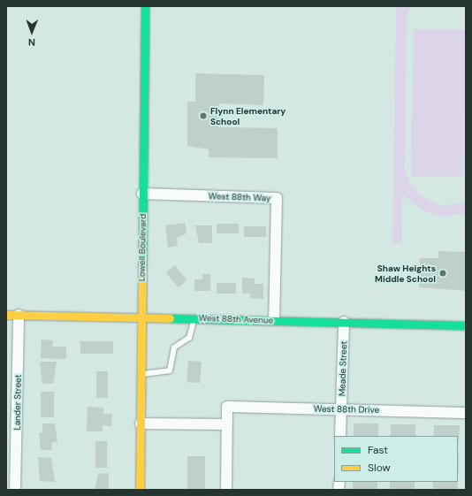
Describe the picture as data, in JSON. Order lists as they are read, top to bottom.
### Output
{
  "streets": {
    "street": [
      "West 88th Way",
      "Lowell Boulevard",
      "West 88th Avenue",
      "Meade Street",
      "Lander Street",
      "West 88th Drive"
    ]
  },
  "crossings": [
    ["West 88th Way", "Lowell Boulevard"],
    ["West 88th Way", "West 88th Avenue"],
    ["Lowell Boulevard", "West 88th Avenue"],
    ["West 88th Avenue", "Meade Street"],
    ["West 88th Avenue", "Lander Street"],
    ["Meade Street", "West 88th Drive"]
  ],
  "places": ["Flynn Elementary School", "Shaw Heights Middle School"],
  "legend": ["Fast", "Slow"],
  "north": "bottom"
}
